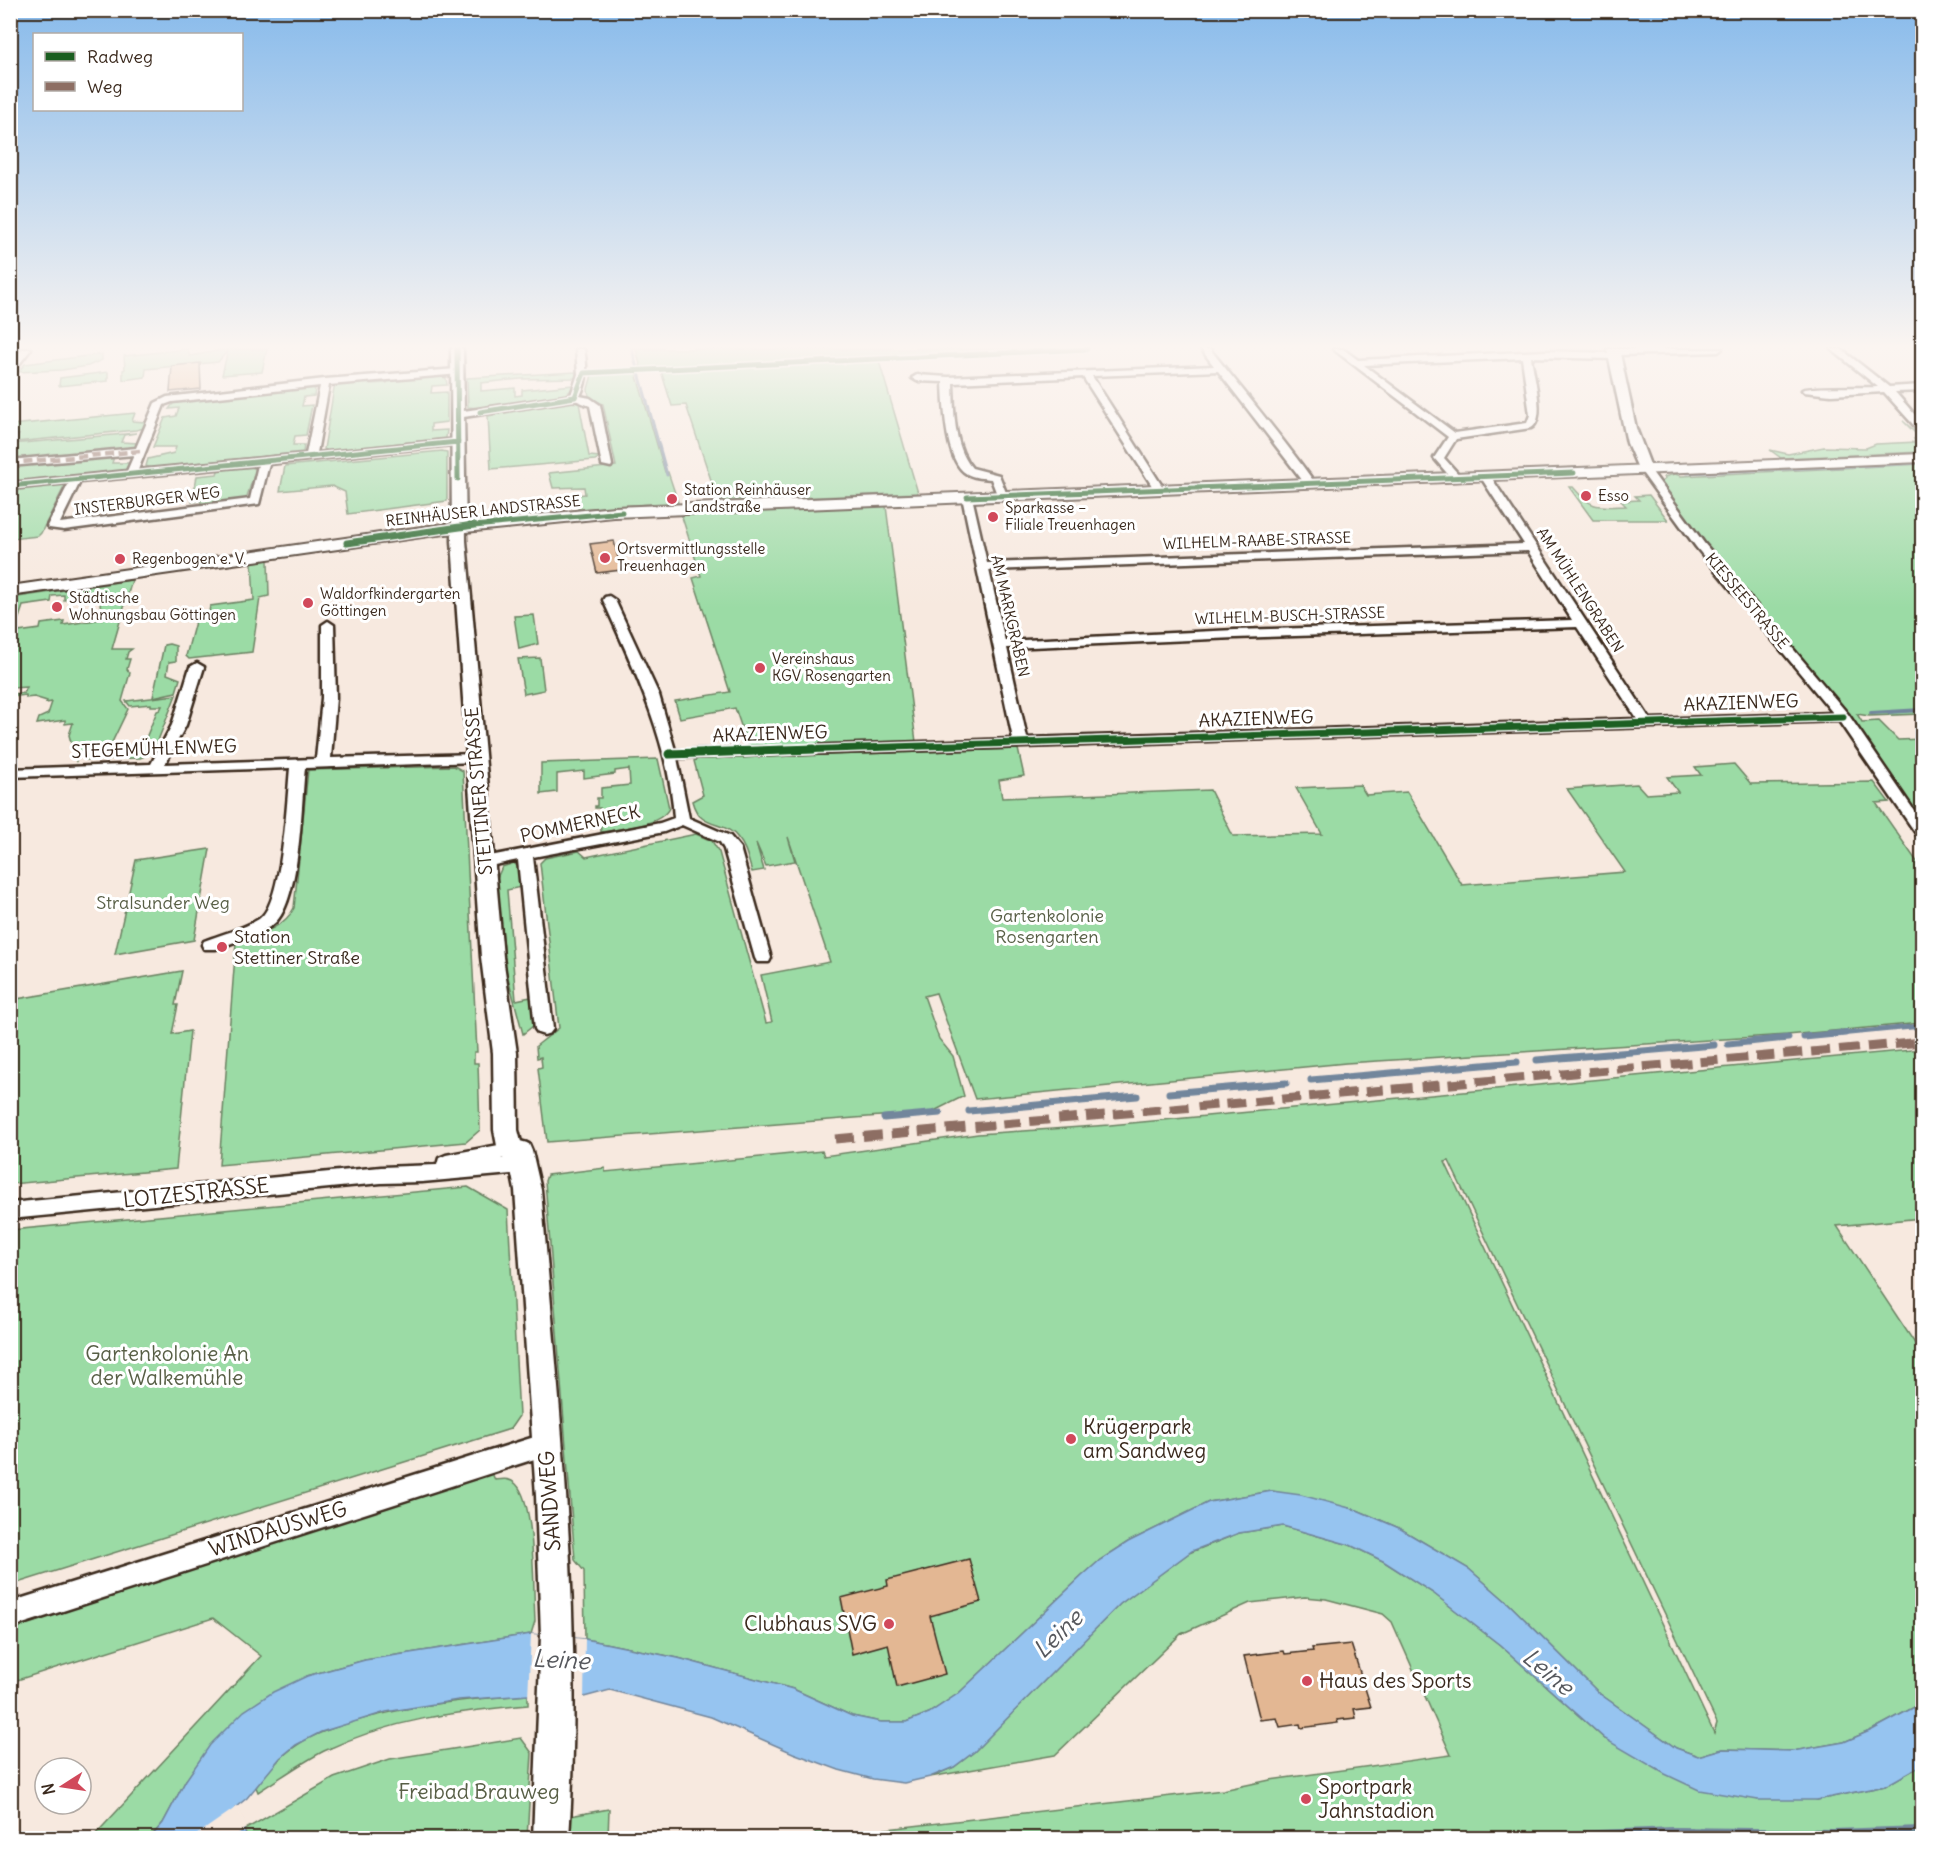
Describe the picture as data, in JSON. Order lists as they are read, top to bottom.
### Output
{
  "streets": {
    "main road": ["REINHÄUSER LANDSTRASSE"],
    "street": [
      "INSTERBURGER WEG",
      "WILHELM-RAABE-STRASSE",
      "AM MÜHLENGRABEN",
      "KIESSEESTRASSE",
      "AM MARKGRABEN",
      "WILHELM-BUSCH-STRASSE",
      "AKAZIENWEG",
      "STEGEMÜHLENWEG",
      "STETTINER STRASSE",
      "POMMERNECK",
      "LOTZESTRASSE",
      "SANDWEG",
      "WINDAUSWEG"
    ]
  },
  "crossings": [
    ["REINHÄUSER LANDSTRASSE", "AM MÜHLENGRABEN"],
    ["REINHÄUSER LANDSTRASSE", "KIESSEESTRASSE"],
    ["REINHÄUSER LANDSTRASSE", "AM MARKGRABEN"],
    ["REINHÄUSER LANDSTRASSE", "STETTINER STRASSE"],
    ["WILHELM-RAABE-STRASSE", "AM MÜHLENGRABEN"],
    ["WILHELM-RAABE-STRASSE", "AM MARKGRABEN"],
    ["AM MÜHLENGRABEN", "WILHELM-BUSCH-STRASSE"],
    ["AM MÜHLENGRABEN", "AKAZIENWEG"],
    ["KIESSEESTRASSE", "AKAZIENWEG"],
    ["AM MARKGRABEN", "WILHELM-BUSCH-STRASSE"],
    ["AM MARKGRABEN", "AKAZIENWEG"],
    ["STEGEMÜHLENWEG", "STETTINER STRASSE"],
    ["STETTINER STRASSE", "POMMERNECK"],
    ["STETTINER STRASSE", "LOTZESTRASSE"],
    ["STETTINER STRASSE", "SANDWEG"],
    ["LOTZESTRASSE", "SANDWEG"],
    ["SANDWEG", "WINDAUSWEG"]
  ],
  "water": ["Leine"],
  "parks": [
    "Stralsunder Weg",
    "Gartenkolonie Rosengarten",
    "Gartenkolonie An der Walkemühle",
    "Freibad Brauweg"
  ],
  "places": [
    "Esso",
    "Station Reinhäuser Landstraße",
    "Sparkasse – Filiale Treuenhagen",
    "Ortsvermittlungsstelle Treuenhagen",
    "Regenbogen e. V.",
    "Waldorfkindergarten Göttingen",
    "Städtische Wohnungsbau Göttingen",
    "Vereinshaus KGV Rosengarten",
    "Station Stettiner Straße",
    "Krügerpark am Sandweg",
    "Clubhaus SVG",
    "Haus des Sports",
    "Sportpark Jahnstadion"
  ],
  "legend": ["Radweg", "Weg"],
  "north": "left"
}
